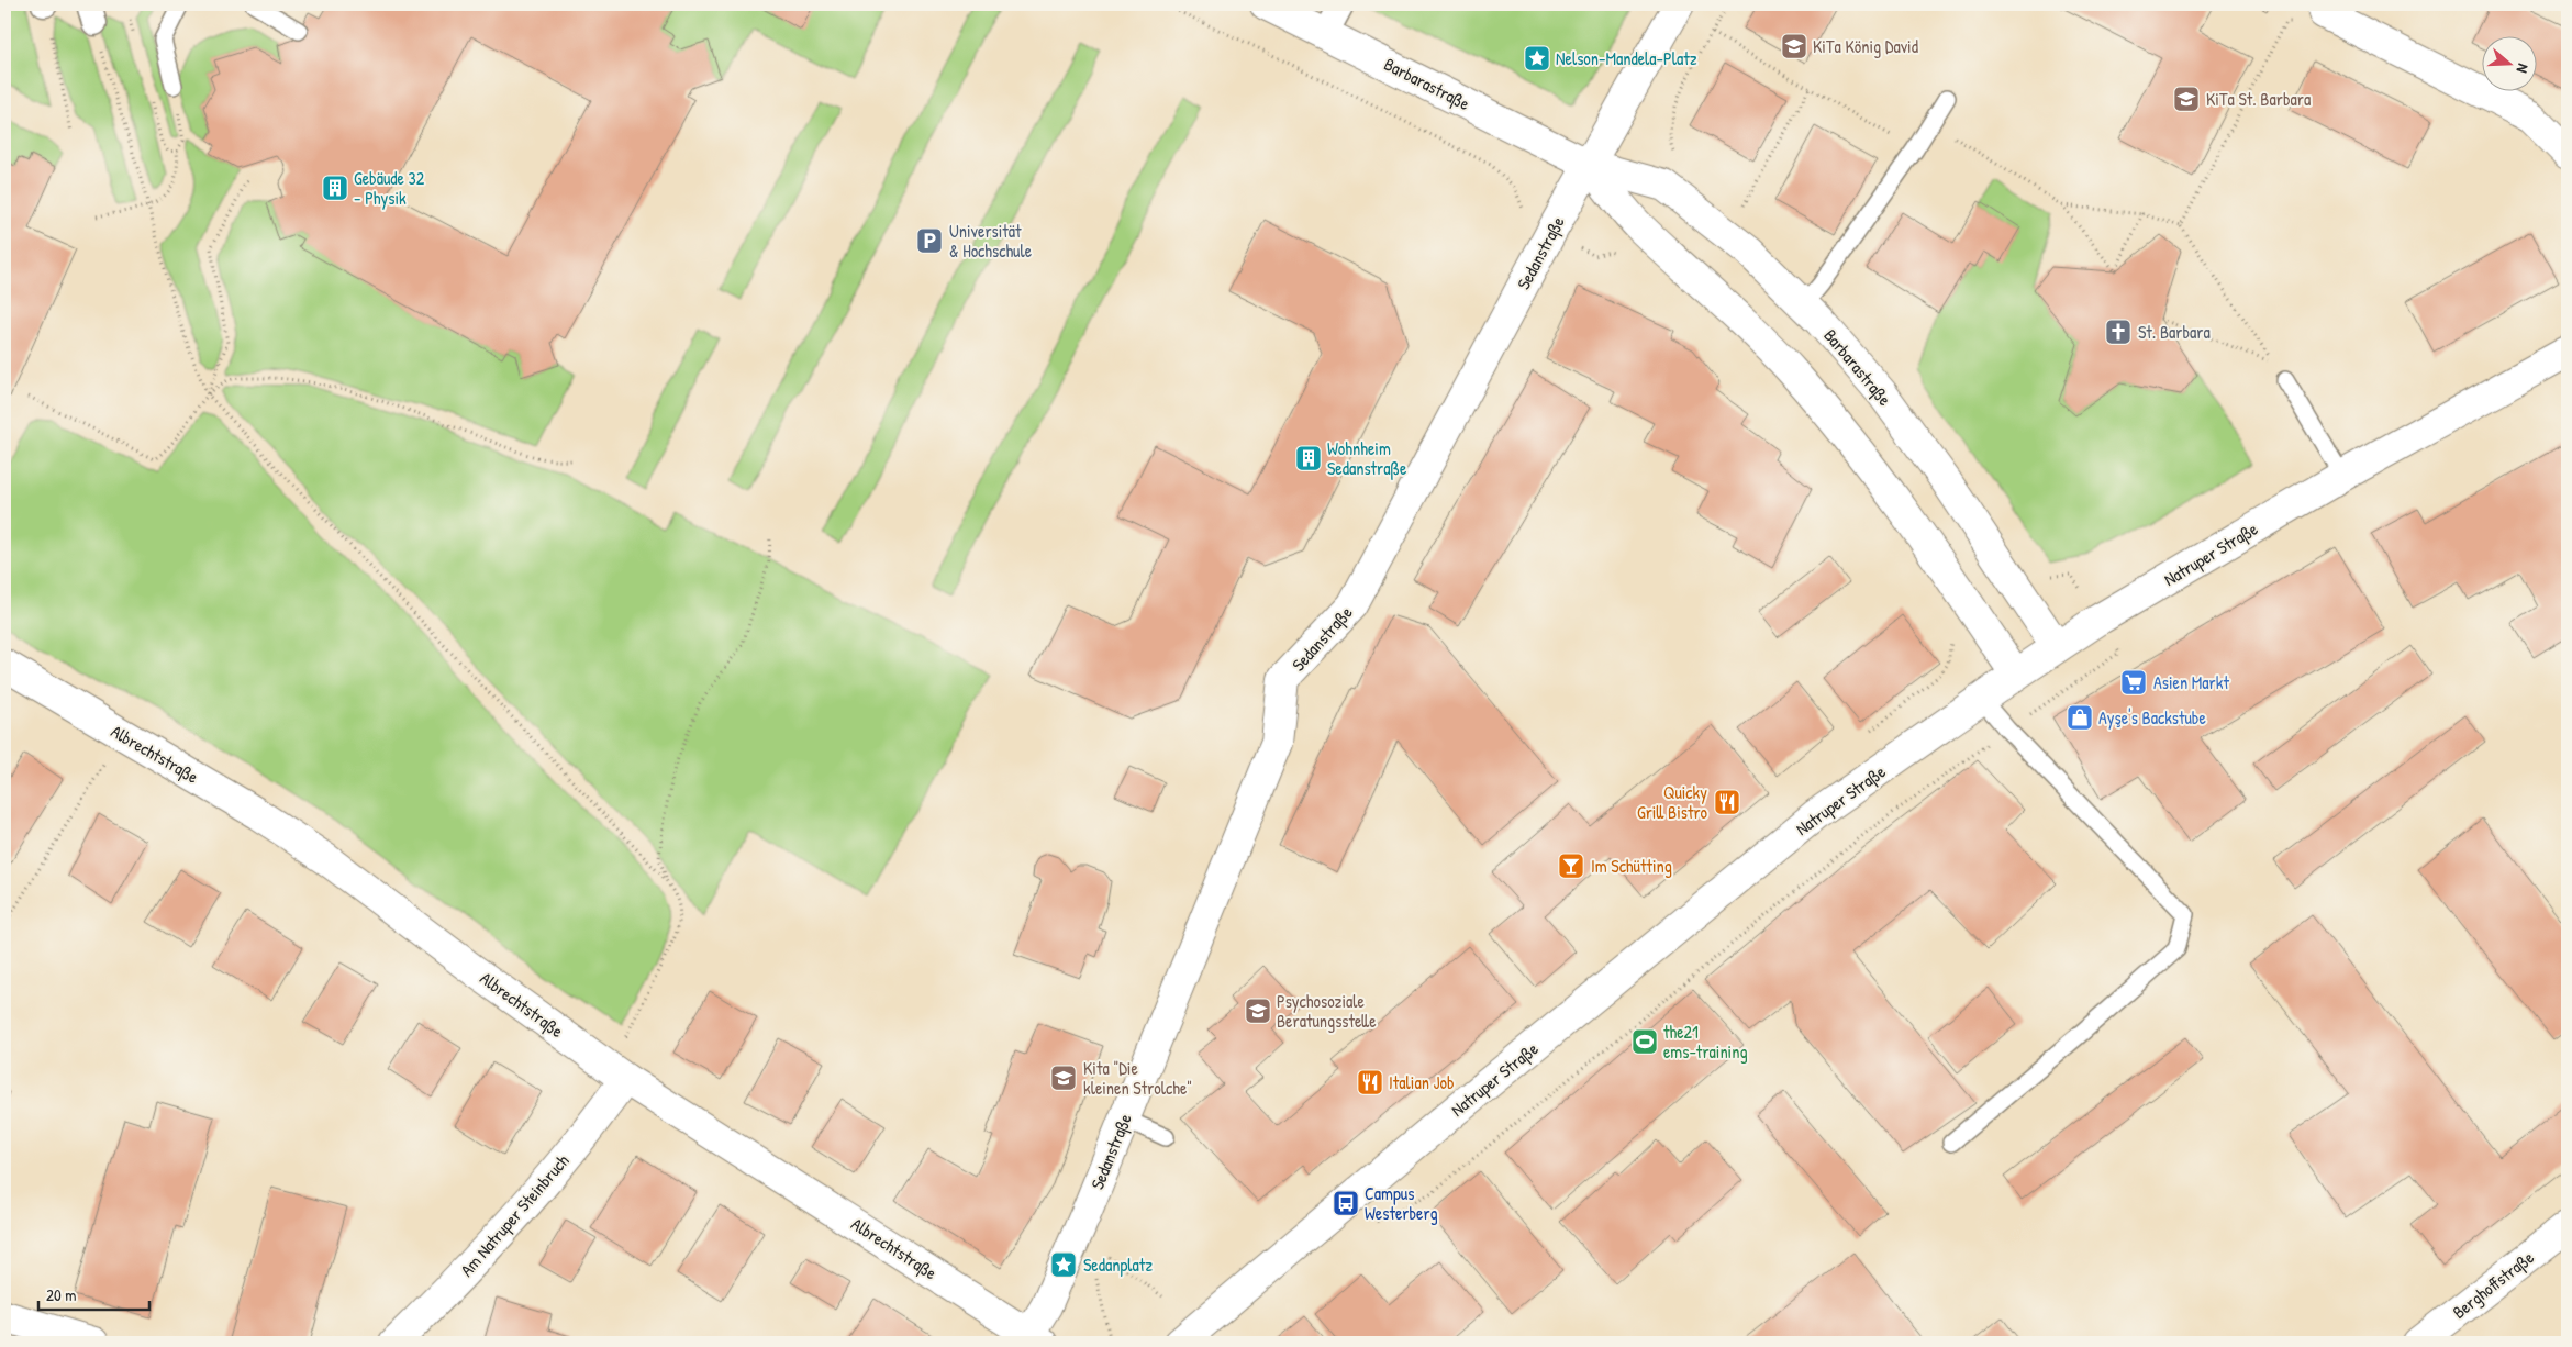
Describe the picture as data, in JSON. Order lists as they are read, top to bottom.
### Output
{
  "streets": {
    "street": [
      "Barbarastraße",
      "Sedanstraße",
      "Natruper Straße",
      "Albrechtstraße",
      "Am Natruper Steinbruch",
      "Berghoffstraße"
    ]
  },
  "crossings": [
    ["Barbarastraße", "Sedanstraße"],
    ["Barbarastraße", "Natruper Straße"],
    ["Sedanstraße", "Albrechtstraße"],
    ["Albrechtstraße", "Am Natruper Steinbruch"]
  ],
  "places": {
    "school or university": [
      "KiTa König David",
      "KiTa St. Barbara",
      "Psychosoziale Beratungsstelle",
      "Kita \"Die kleinen Strolche\""
    ],
    "place": ["Nelson-Mandela-Platz", "Sedanplatz"],
    "building": ["Gebäude 32 - Physik", "Wohnheim Sedanstraße"],
    "parking": ["Universität & Hochschule"],
    "church": ["St. Barbara"],
    "supermarket": ["Asien Markt"],
    "shop": ["Ayşe's Backstube"],
    "restaurant": ["Quicky Grill Bistro", "Italian Job"],
    "bar": ["Im Schütting"],
    "sports": ["the21 ems-training"],
    "bus stop": ["Campus Westerberg"]
  },
  "scale_bar": "20 m",
  "north": "right"
}
